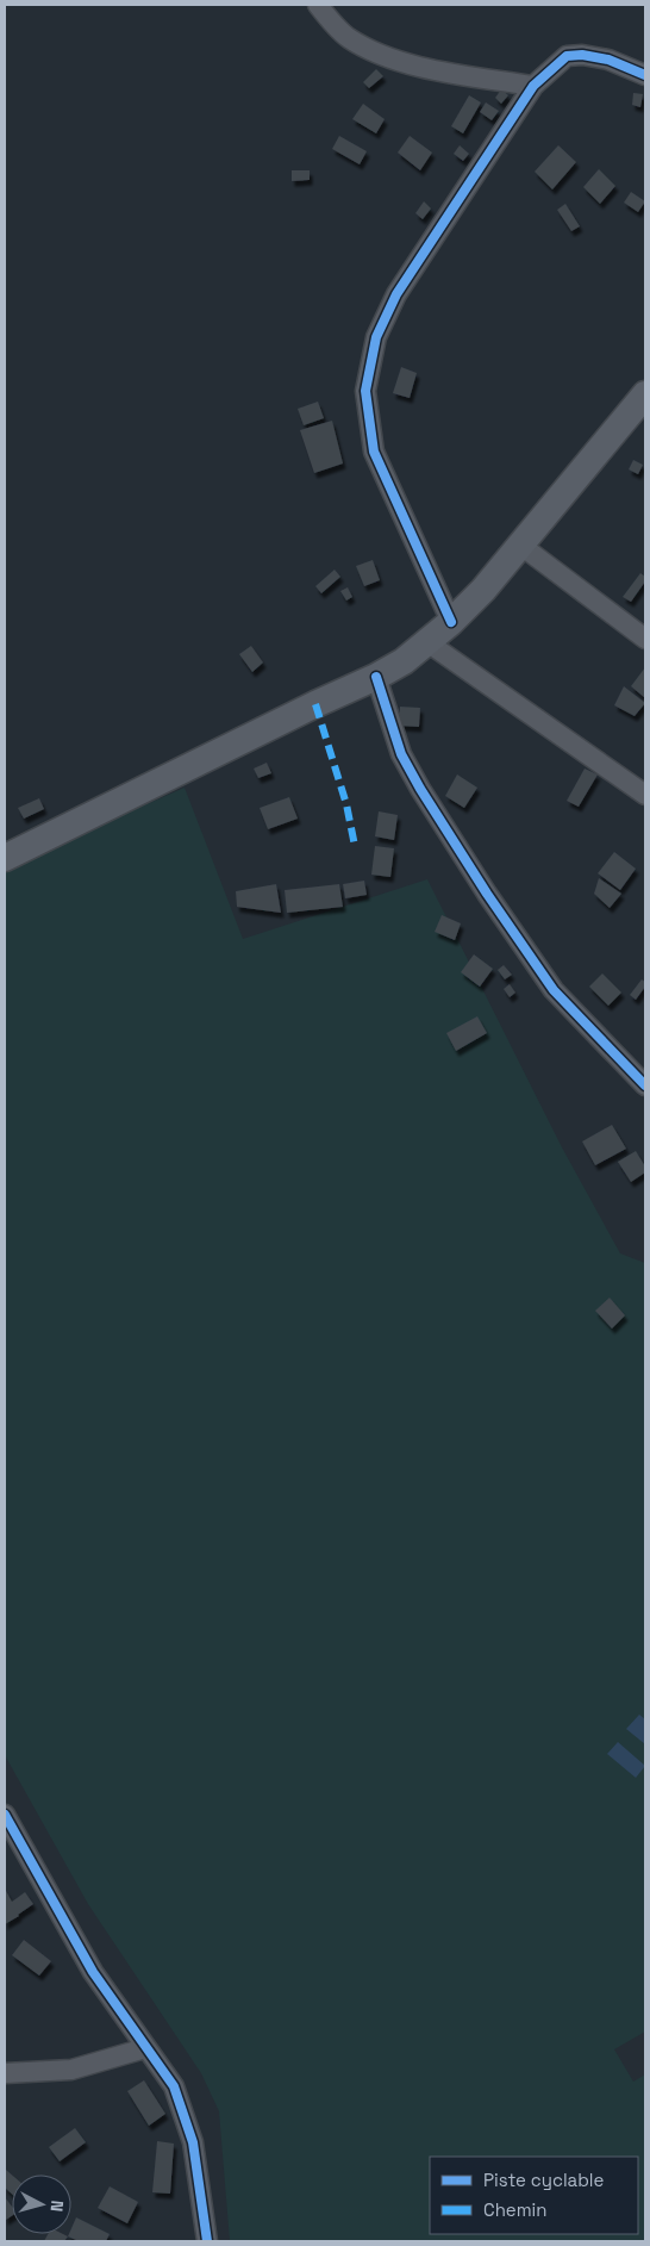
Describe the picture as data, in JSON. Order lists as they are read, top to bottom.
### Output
{
  "legend": ["Piste cyclable", "Chemin"],
  "north": "right"
}
